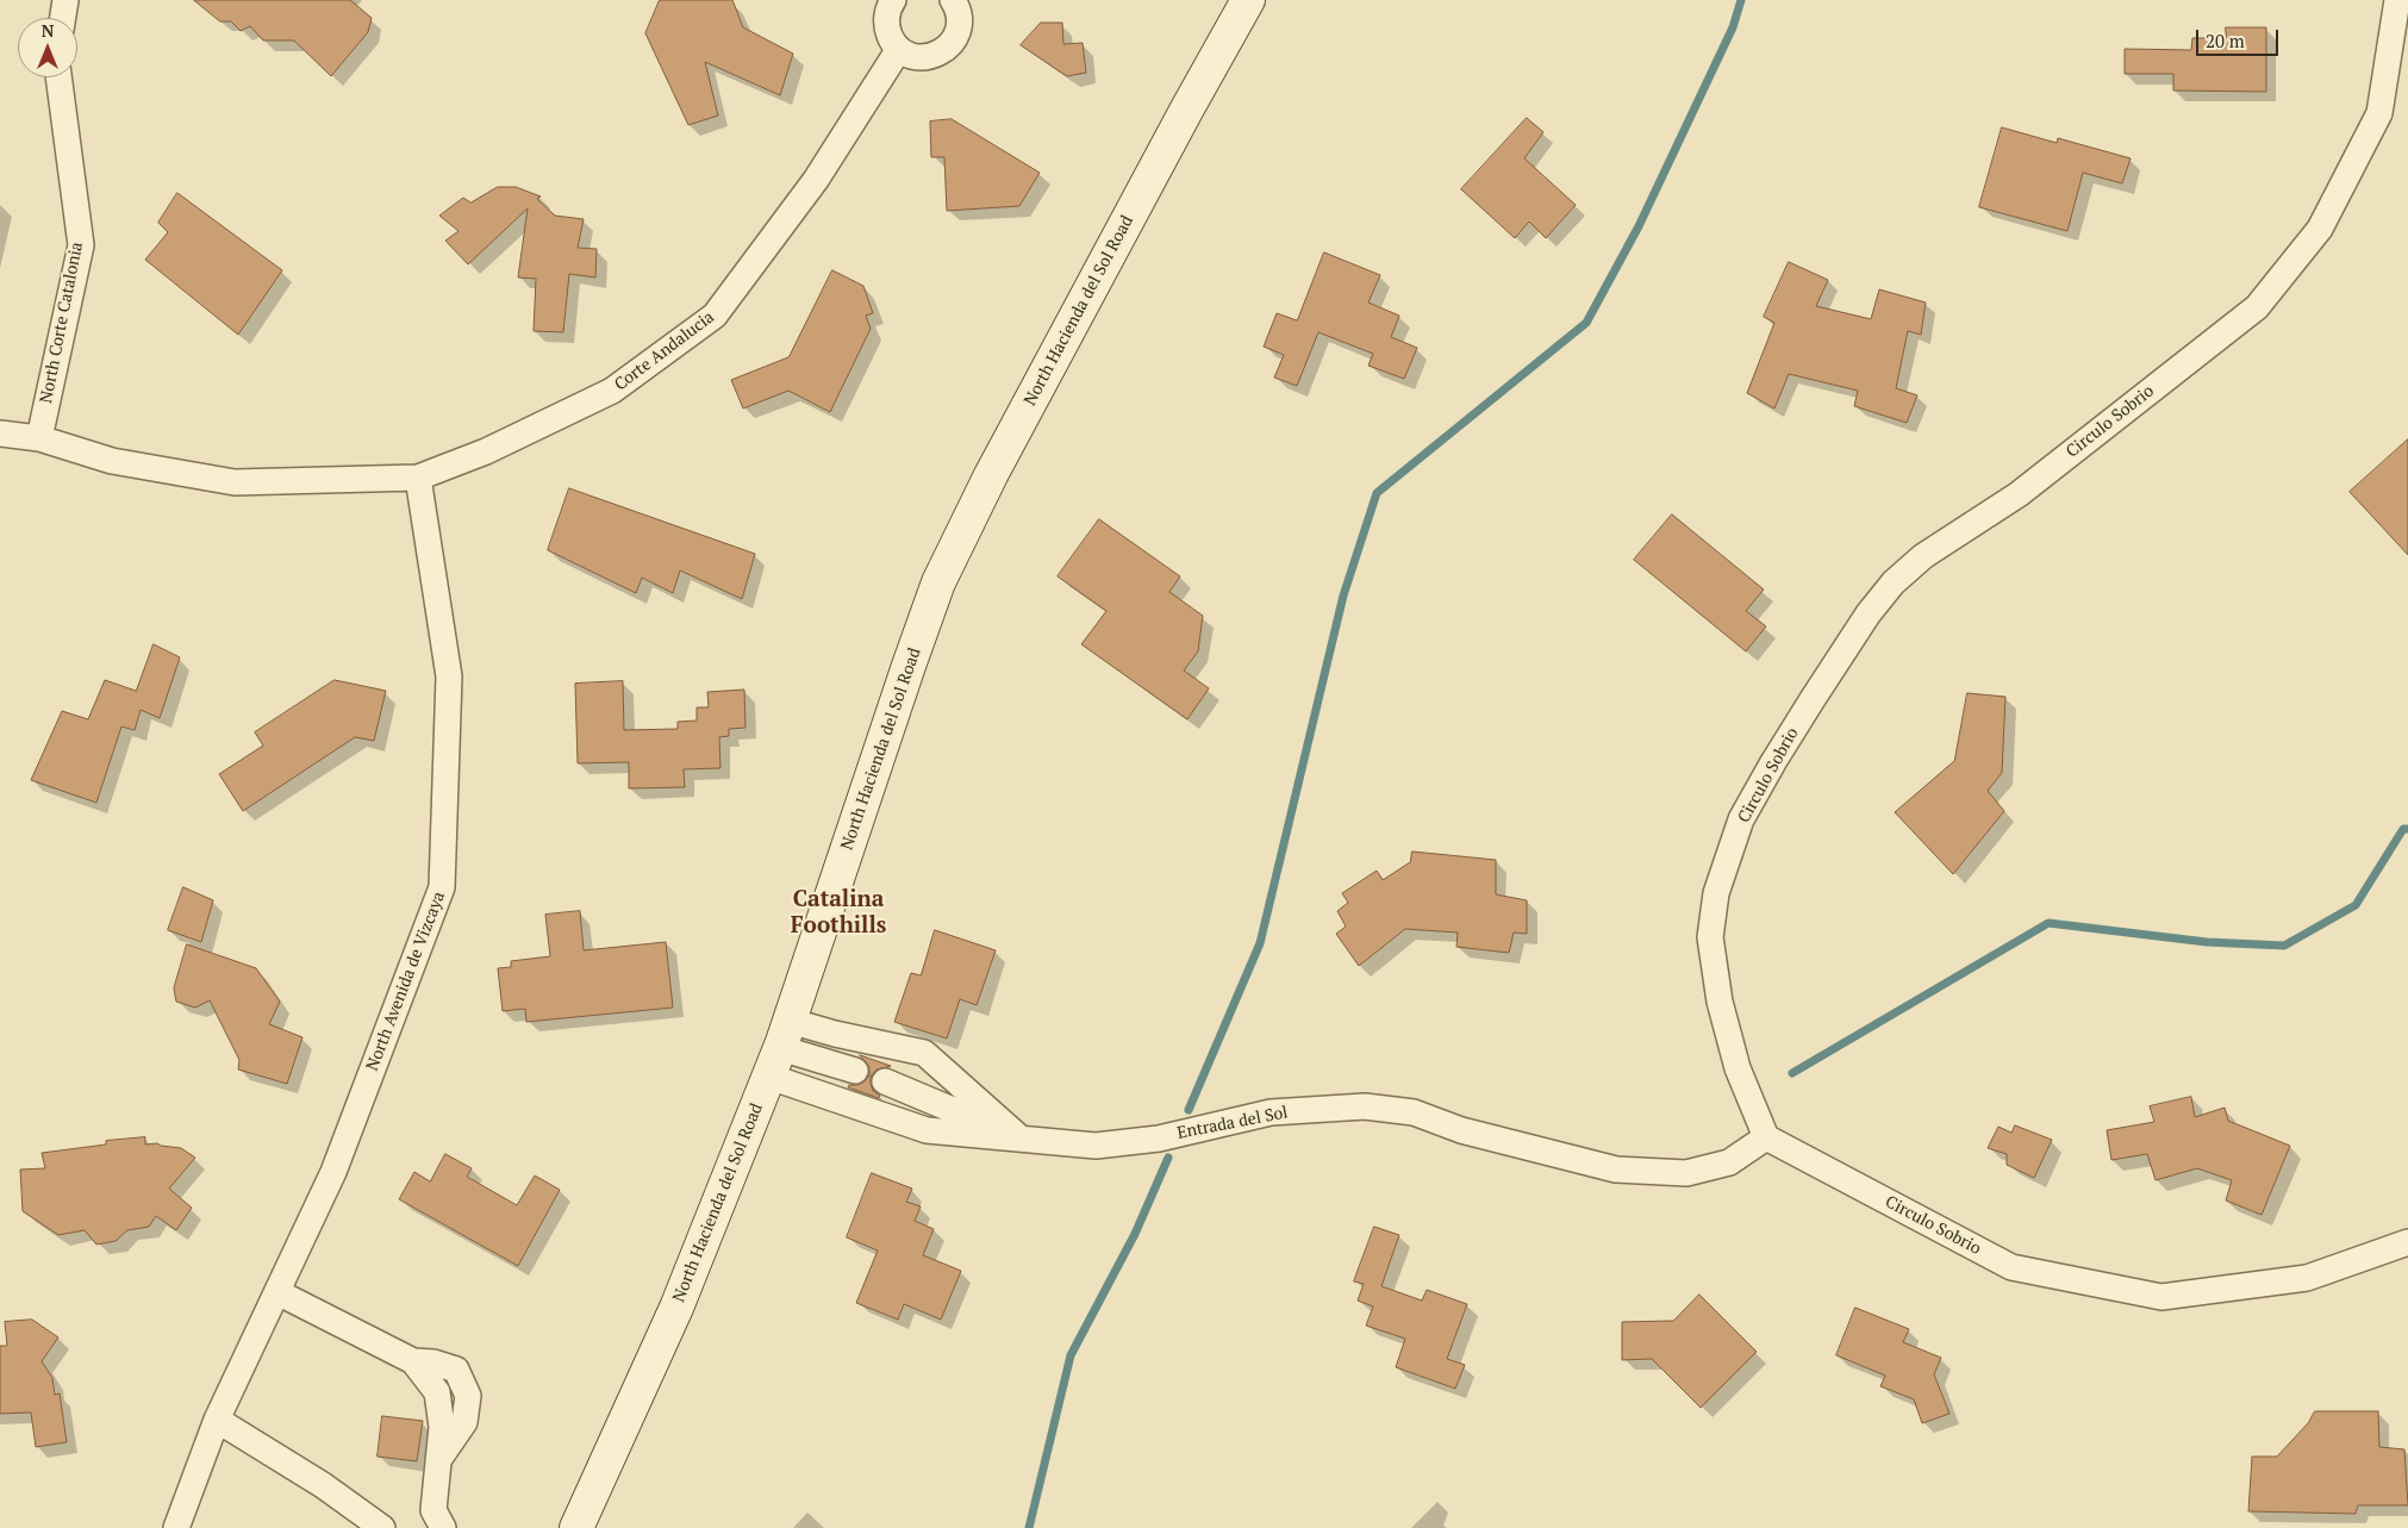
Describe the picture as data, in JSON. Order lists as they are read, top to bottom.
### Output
{
  "streets": {
    "street": [
      "North Hacienda del Sol Road",
      "North Corte Catalonia",
      "Corte Andalucia",
      "Circulo Sobrio",
      "North Avenida de Vizcaya",
      "Entrada del Sol"
    ]
  },
  "crossings": [
    ["North Hacienda del Sol Road", "Entrada del Sol"],
    ["North Corte Catalonia", "Corte Andalucia"],
    ["Corte Andalucia", "North Avenida de Vizcaya"],
    ["Circulo Sobrio", "Entrada del Sol"]
  ],
  "districts": ["Catalina Foothills"],
  "scale_bar": "20 m",
  "north": "top"
}
